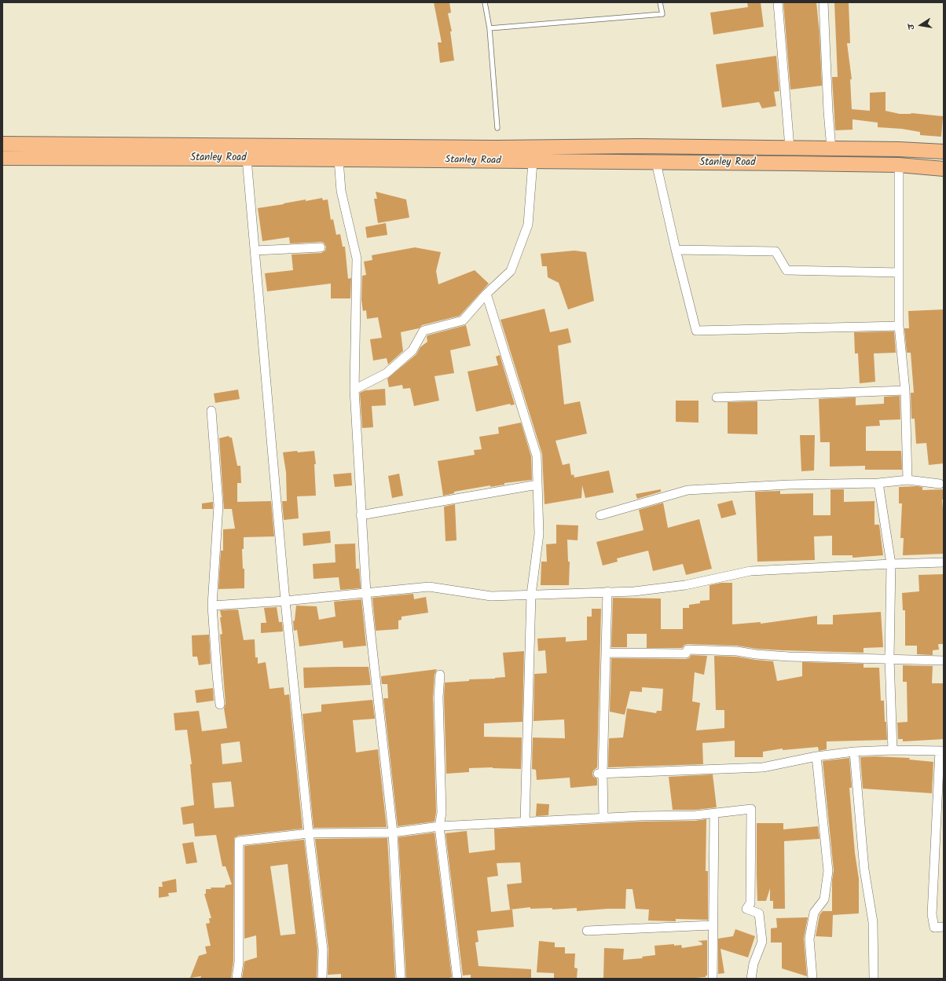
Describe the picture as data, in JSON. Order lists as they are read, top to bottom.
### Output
{
  "streets": {
    "main road": ["Stanley Road"]
  },
  "north": "left"
}
